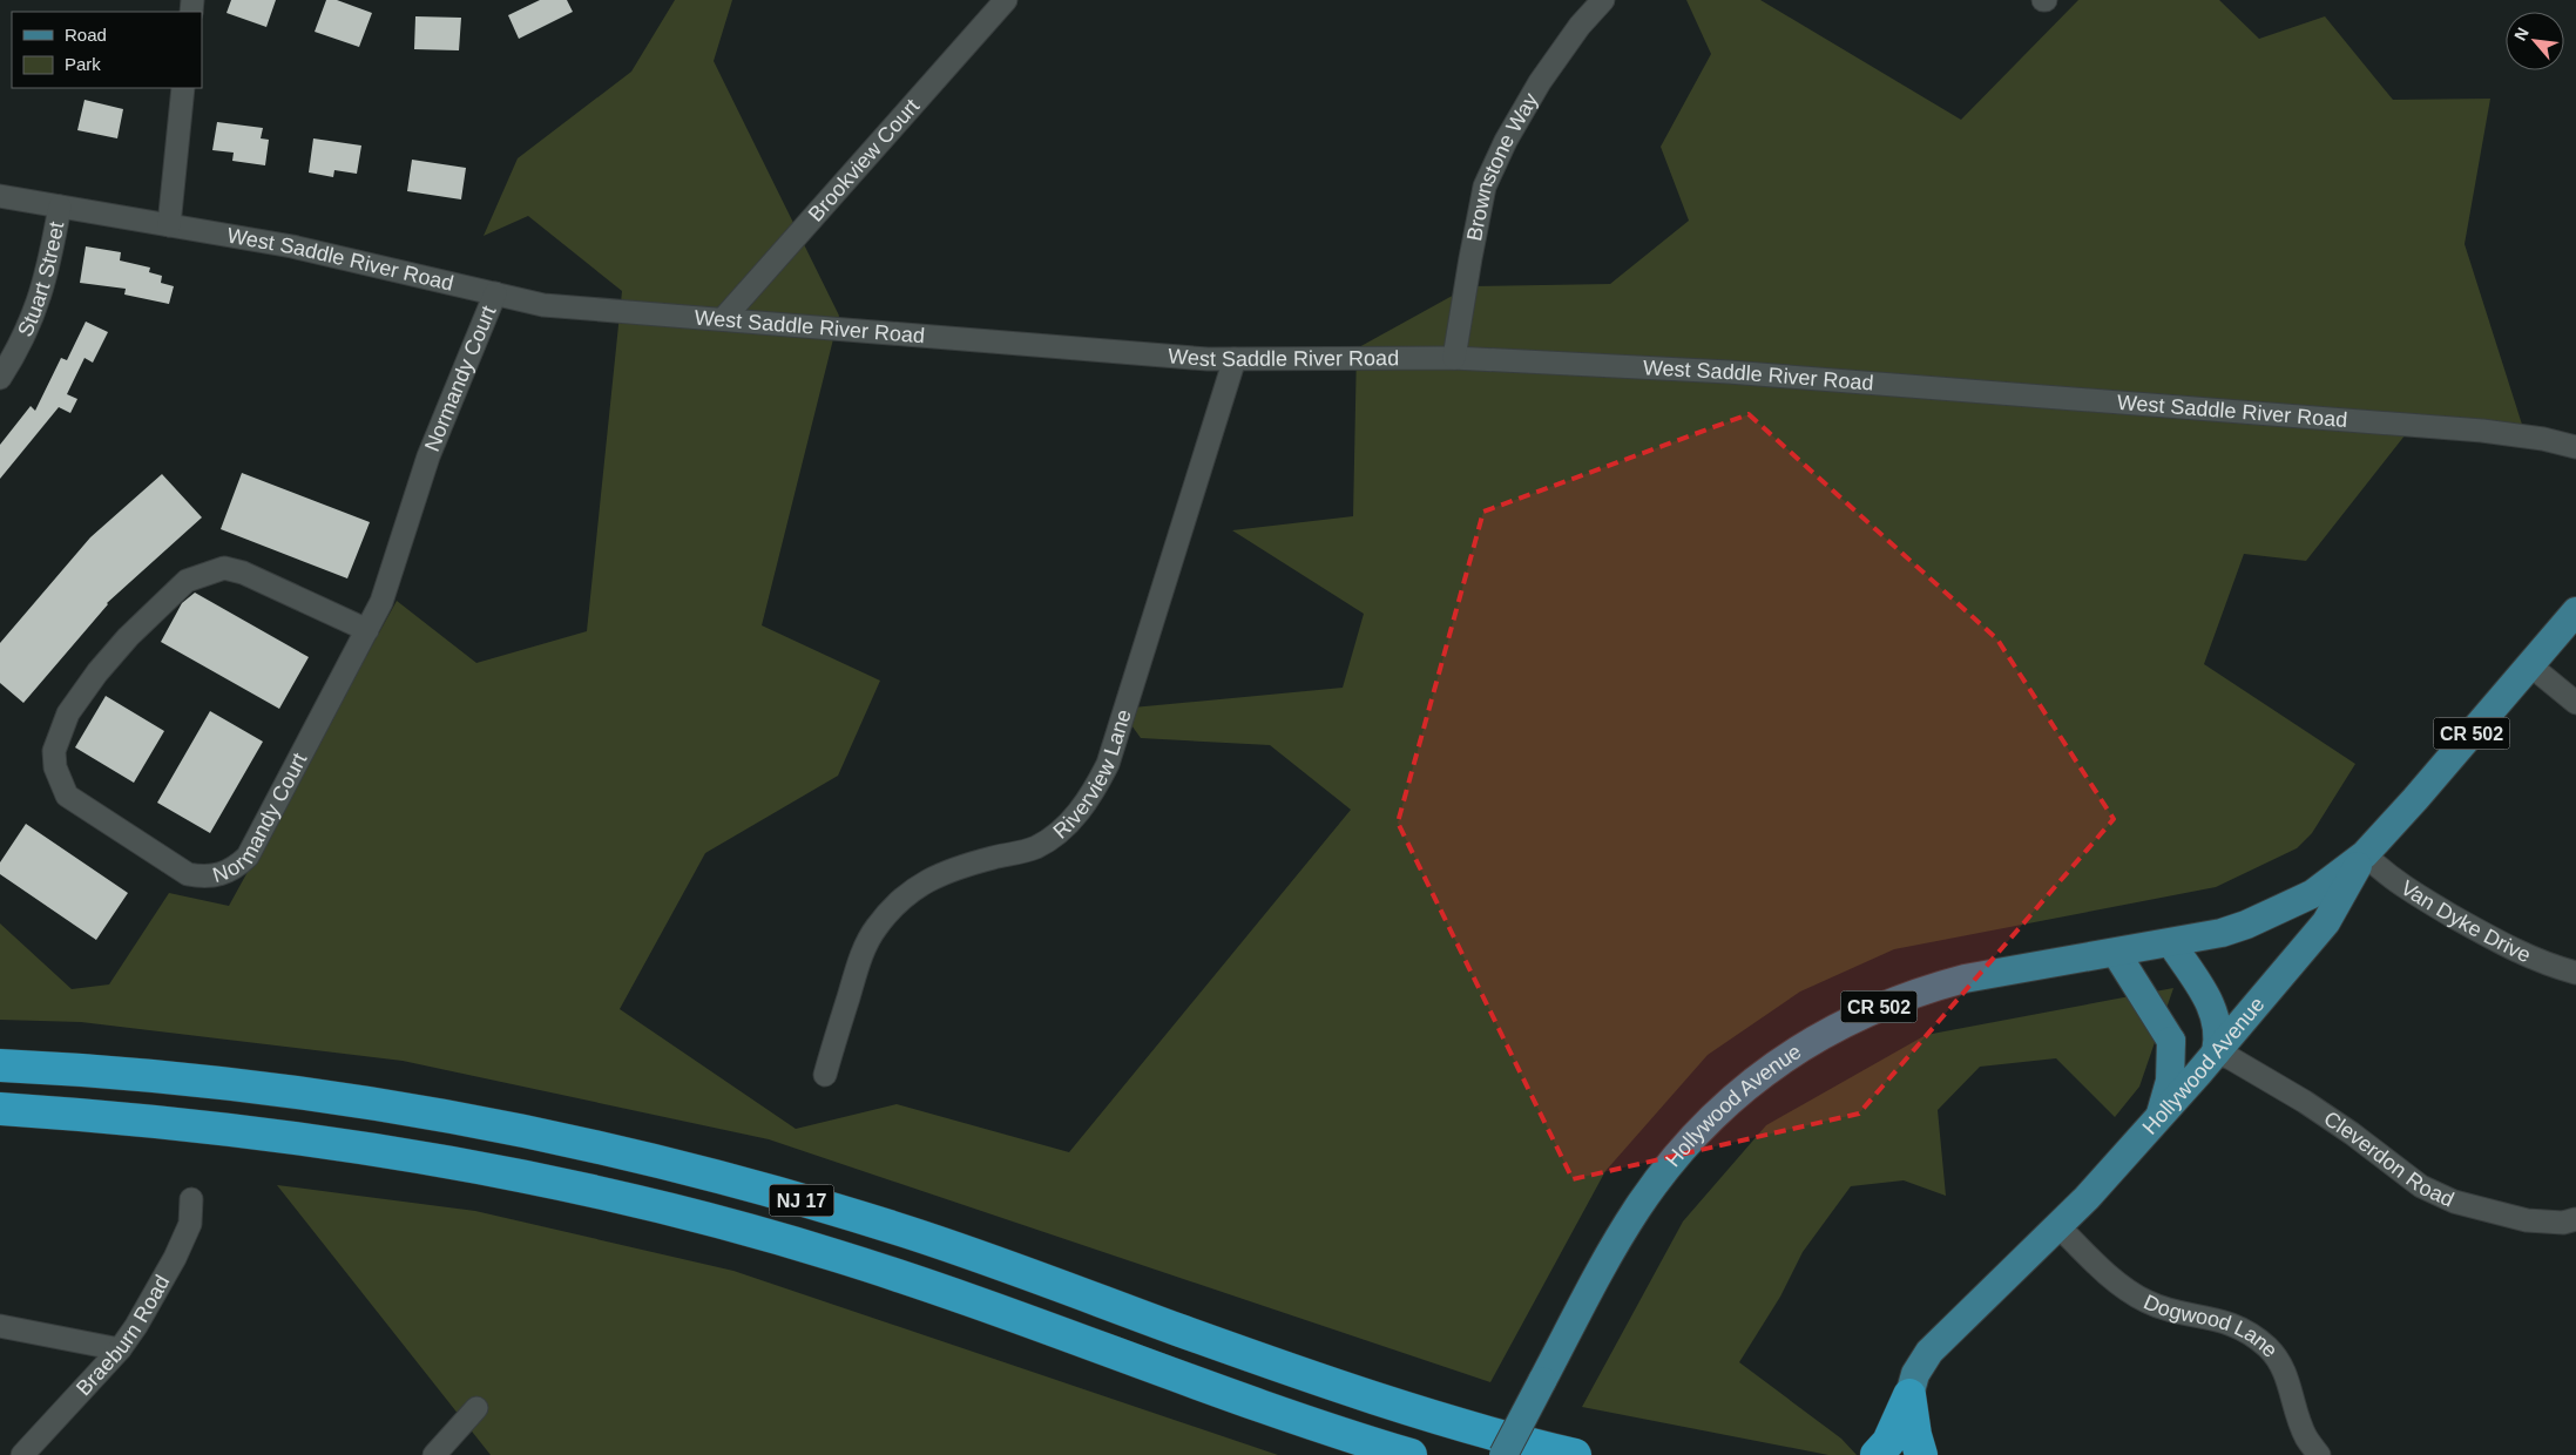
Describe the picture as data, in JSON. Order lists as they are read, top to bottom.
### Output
{
  "streets": {
    "highway": ["NJ 17"],
    "main road": ["CR 502", "Hollywood Avenue"],
    "street": [
      "Brookview Court",
      "Brownstone Way",
      "West Saddle River Road",
      "Stuart Street",
      "Normandy Court",
      "Riverview Lane",
      "Van Dyke Drive",
      "Cleverdon Road",
      "Dogwood Lane",
      "Braeburn Road"
    ]
  },
  "crossings": [
    ["Brookview Court", "West Saddle River Road"],
    ["Brownstone Way", "West Saddle River Road"],
    ["West Saddle River Road", "Stuart Street"],
    ["West Saddle River Road", "Normandy Court"],
    ["West Saddle River Road", "Riverview Lane"],
    ["Van Dyke Drive", "Hollywood Avenue"],
    ["Hollywood Avenue", "Cleverdon Road"],
    ["Hollywood Avenue", "Dogwood Lane"]
  ],
  "legend": ["Road", "Park"],
  "north": "top left"
}
